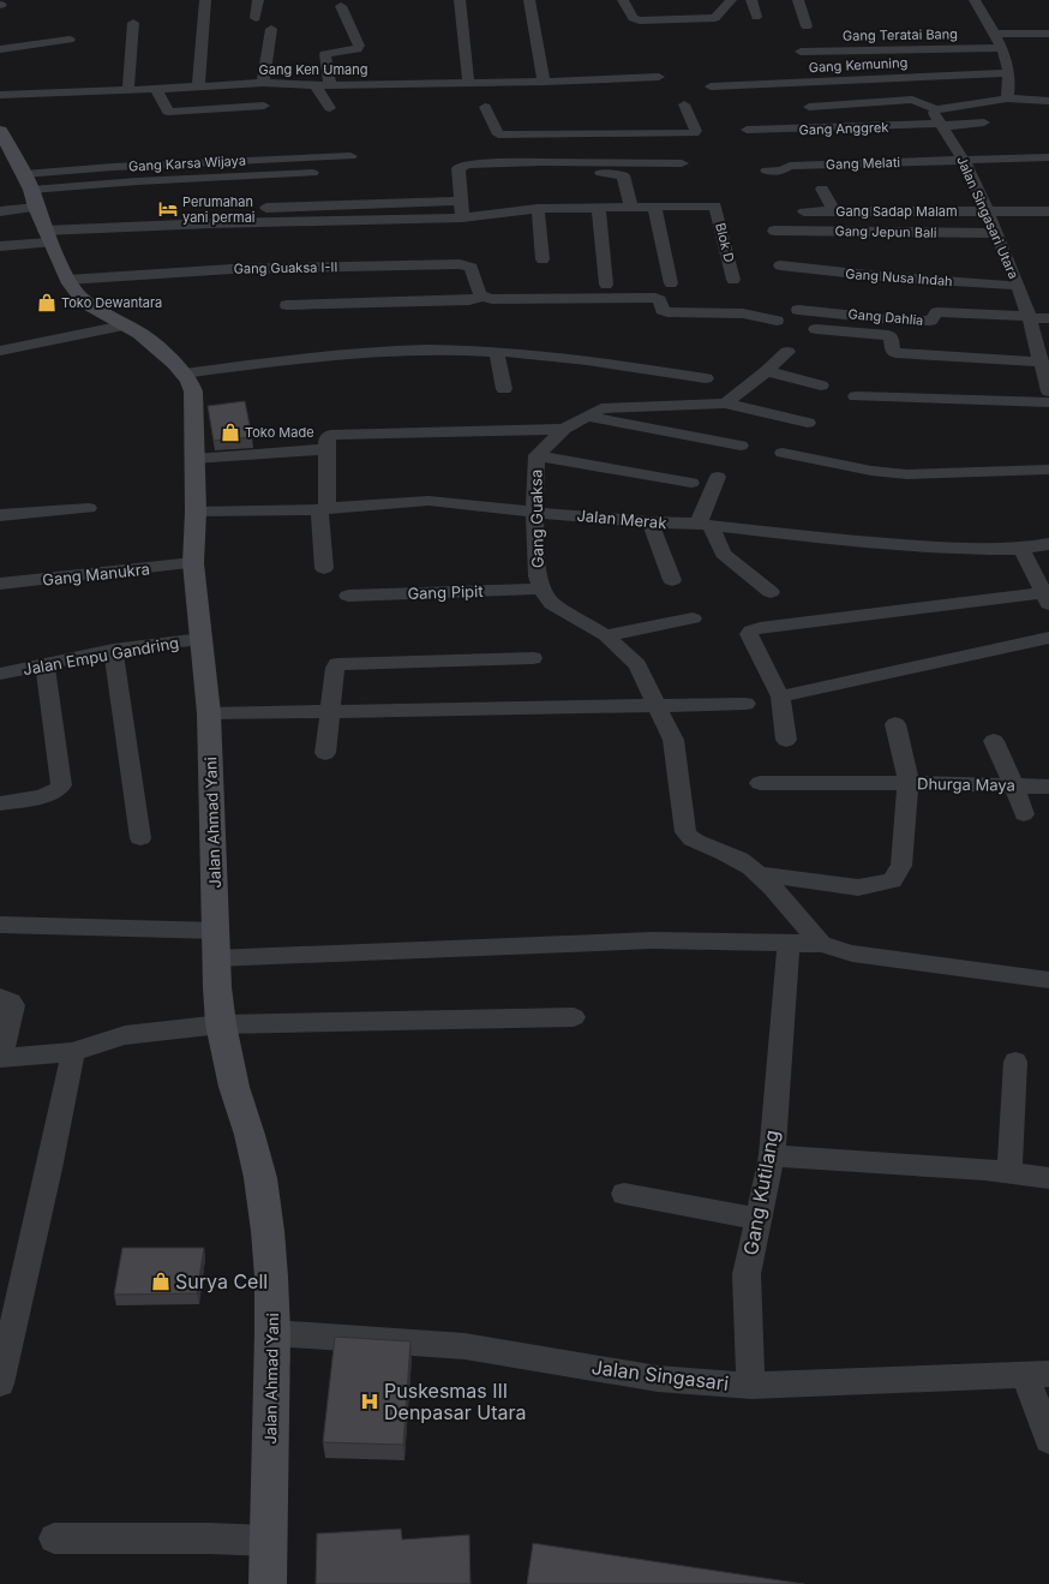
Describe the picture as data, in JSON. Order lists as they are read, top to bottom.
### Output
{
  "streets": {
    "main road": ["Jalan Ahmad Yani"],
    "street": [
      "Gang Teratai Bang",
      "Gang Kemuning",
      "Gang Ken Umang",
      "Gang Anggrek",
      "Gang Karsa Wijaya",
      "Gang Melati",
      "Gang Sadap Malam",
      "Jalan Singasari Utara",
      "Gang Jepun Bali",
      "Blok D",
      "Gang Guaksa I-II",
      "Gang Nusa Indah",
      "Gang Dahlia",
      "Gang Guaksa",
      "Jalan Merak",
      "Gang Manukra",
      "Gang Pipit",
      "Jalan Empu Gandring",
      "Dhurga Maya",
      "Gang Kutilang",
      "Jalan Singasari"
    ]
  },
  "crossings": [
    ["Gang Anggrek", "Jalan Singasari Utara"],
    ["Gang Karsa Wijaya", "Jalan Ahmad Yani"],
    ["Gang Melati", "Jalan Singasari Utara"],
    ["Gang Sadap Malam", "Jalan Singasari Utara"],
    ["Jalan Singasari Utara", "Gang Jepun Bali"],
    ["Jalan Singasari Utara", "Gang Nusa Indah"],
    ["Jalan Singasari Utara", "Gang Dahlia"],
    ["Gang Guaksa I-II", "Jalan Ahmad Yani"],
    ["Gang Guaksa", "Jalan Merak"],
    ["Gang Guaksa", "Gang Pipit"],
    ["Gang Guaksa", "Dhurga Maya"],
    ["Jalan Merak", "Jalan Ahmad Yani"],
    ["Gang Manukra", "Jalan Ahmad Yani"],
    ["Jalan Empu Gandring", "Jalan Ahmad Yani"],
    ["Jalan Ahmad Yani", "Jalan Singasari"],
    ["Gang Kutilang", "Jalan Singasari"]
  ],
  "places": {
    "hotel": ["Perumahan yani permai"],
    "shop": ["Toko Dewantara", "Toko Made", "Surya Cell"],
    "hospital": ["Puskesmas III Denpasar Utara"]
  }
}
